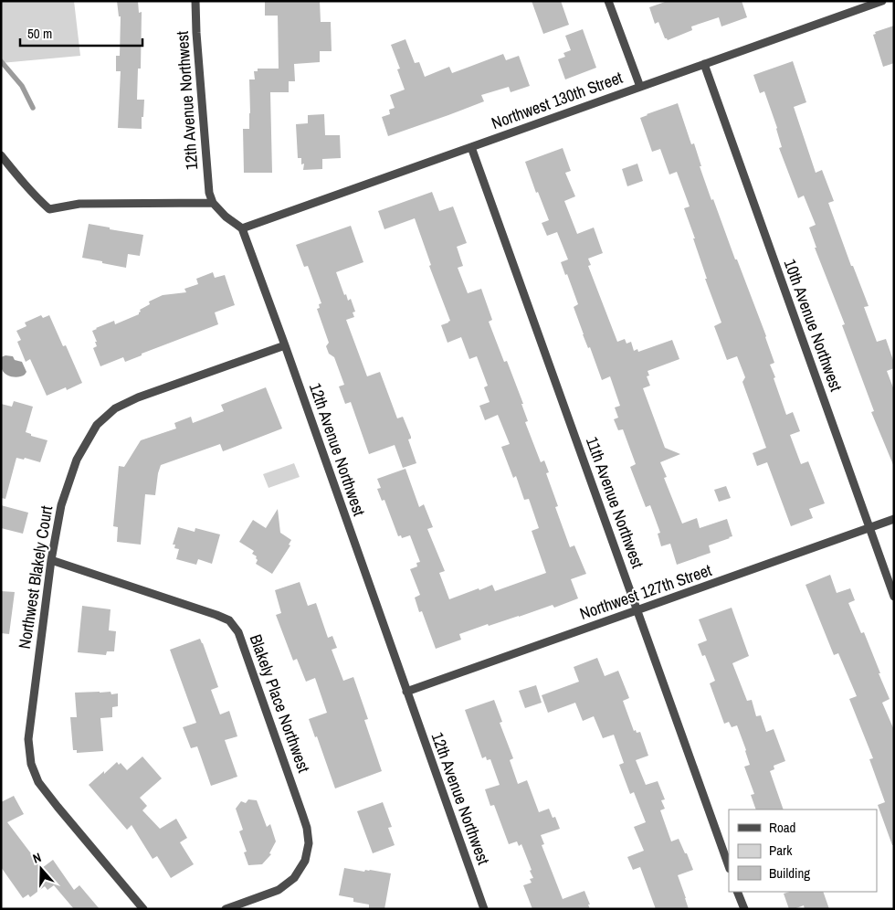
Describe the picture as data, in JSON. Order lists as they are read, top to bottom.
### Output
{
  "streets": {
    "street": [
      "12th Avenue Northwest",
      "Northwest 130th Street",
      "10th Avenue Northwest",
      "11th Avenue Northwest",
      "Northwest Blakely Court",
      "Northwest 127th Street",
      "Blakely Place Northwest"
    ]
  },
  "crossings": [
    ["12th Avenue Northwest", "Northwest 130th Street"],
    ["12th Avenue Northwest", "Northwest Blakely Court"],
    ["12th Avenue Northwest", "Northwest 127th Street"],
    ["Northwest 130th Street", "10th Avenue Northwest"],
    ["Northwest 130th Street", "11th Avenue Northwest"],
    ["10th Avenue Northwest", "Northwest 127th Street"],
    ["11th Avenue Northwest", "Northwest 127th Street"],
    ["Northwest Blakely Court", "Blakely Place Northwest"]
  ],
  "legend": ["Road", "Park", "Building"],
  "scale_bar": "50 m",
  "north": "top"
}
